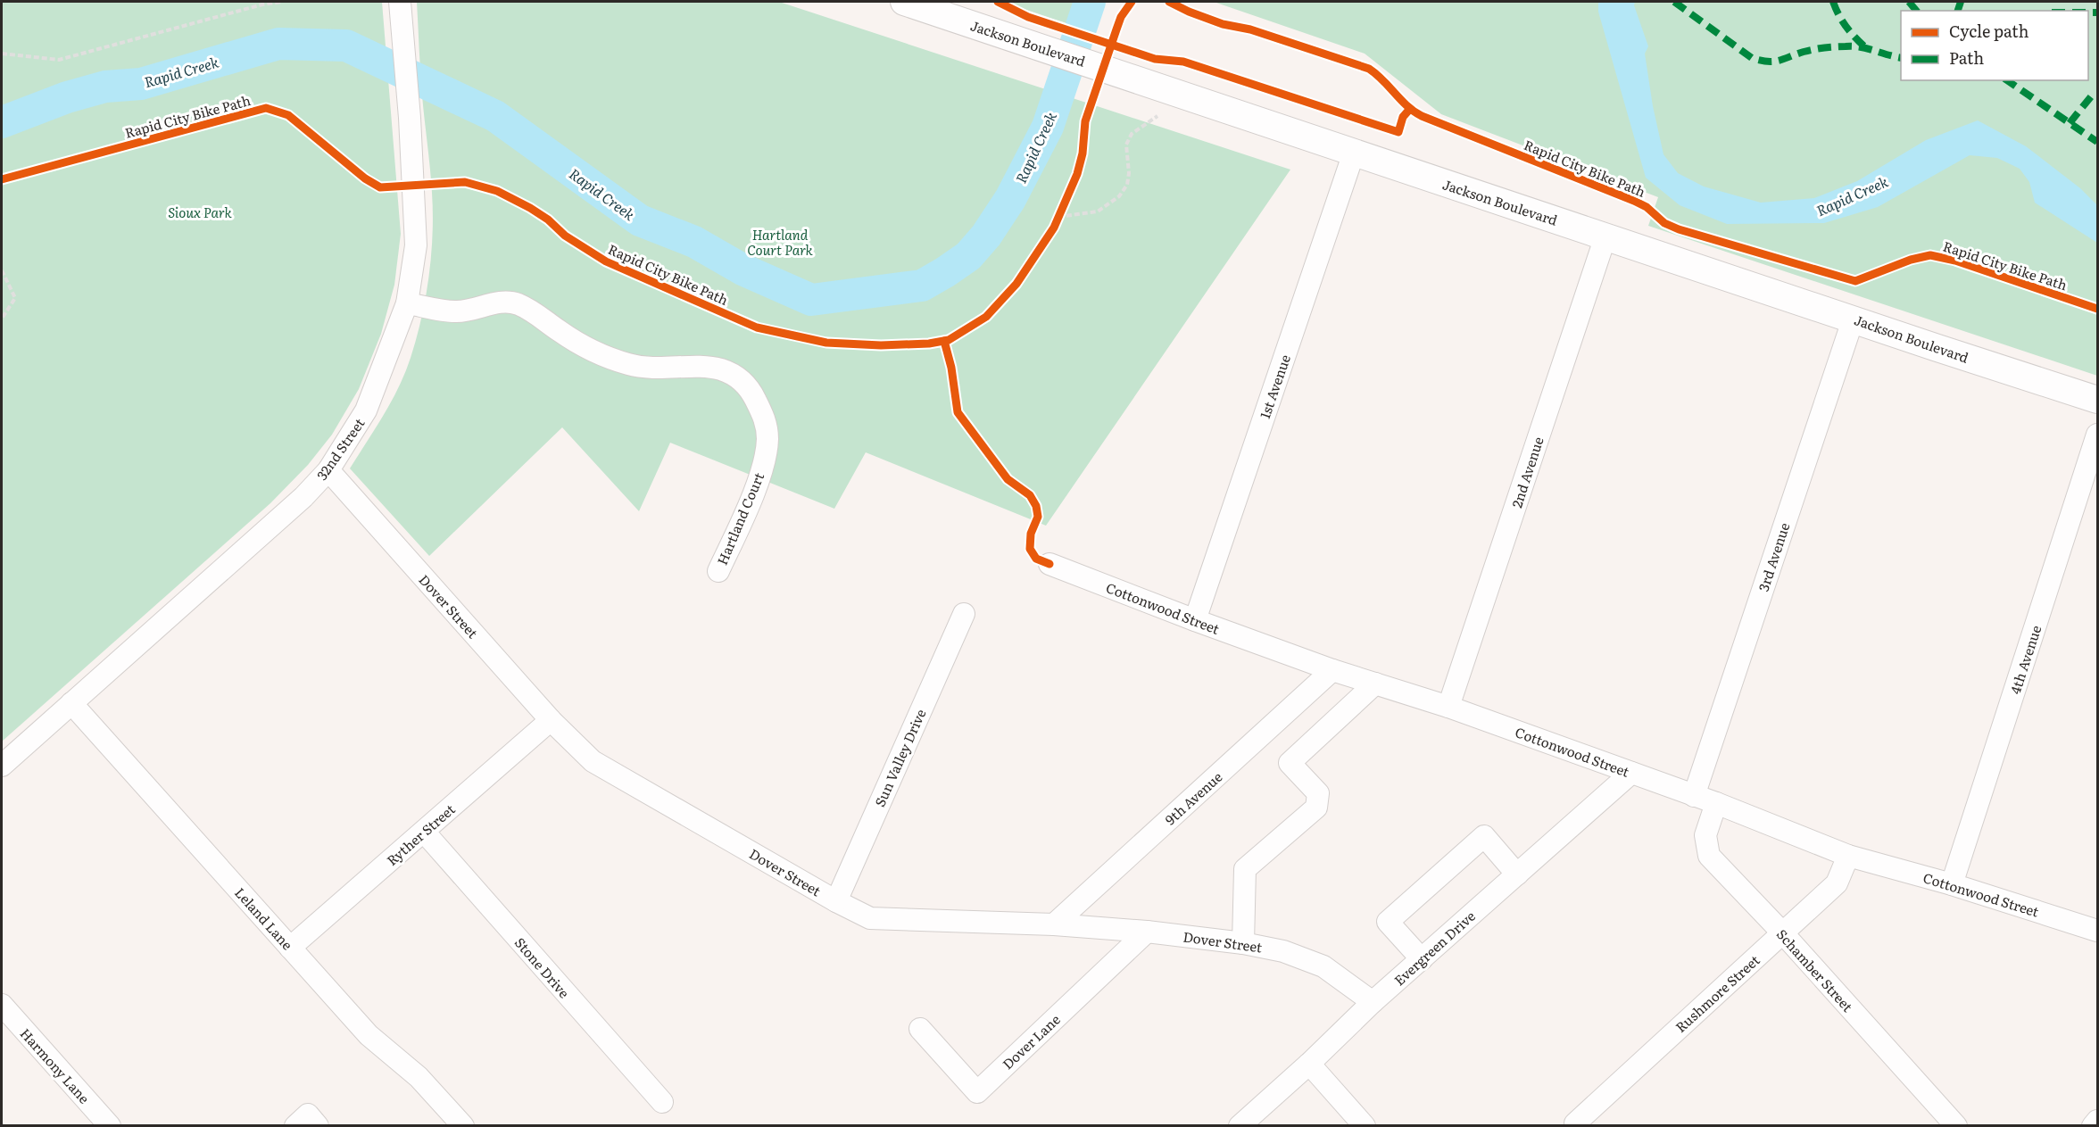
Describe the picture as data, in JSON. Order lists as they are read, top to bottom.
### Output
{
  "streets": {
    "main road": ["Jackson Boulevard"],
    "street": [
      "1st Avenue",
      "32nd Street",
      "2nd Avenue",
      "Hartland Court",
      "3rd Avenue",
      "Dover Street",
      "Cottonwood Street",
      "4th Avenue",
      "Sun Valley Drive",
      "9th Avenue",
      "Ryther Street",
      "Leland Lane",
      "Evergreen Drive",
      "Stone Drive",
      "Schamber Street",
      "Rushmore Street",
      "Dover Lane",
      "Harmony Lane"
    ],
    "cycle path": ["Rapid City Bike Path"]
  },
  "crossings": [
    ["Jackson Boulevard", "1st Avenue"],
    ["Jackson Boulevard", "2nd Avenue"],
    ["Jackson Boulevard", "3rd Avenue"],
    ["1st Avenue", "Cottonwood Street"],
    ["32nd Street", "Hartland Court"],
    ["32nd Street", "Dover Street"],
    ["32nd Street", "Leland Lane"],
    ["2nd Avenue", "Cottonwood Street"],
    ["3rd Avenue", "Cottonwood Street"],
    ["Dover Street", "Sun Valley Drive"],
    ["Dover Street", "9th Avenue"],
    ["Dover Street", "Ryther Street"],
    ["Dover Street", "Evergreen Drive"],
    ["Dover Street", "Dover Lane"],
    ["Cottonwood Street", "4th Avenue"],
    ["Cottonwood Street", "9th Avenue"],
    ["Cottonwood Street", "Evergreen Drive"],
    ["Cottonwood Street", "Schamber Street"],
    ["Cottonwood Street", "Rushmore Street"],
    ["Ryther Street", "Leland Lane"],
    ["Ryther Street", "Stone Drive"],
    ["Schamber Street", "Rushmore Street"]
  ],
  "water": ["Rapid Creek"],
  "parks": ["Sioux Park", "Hartland Court Park"],
  "legend": ["Cycle path", "Path"]
}
